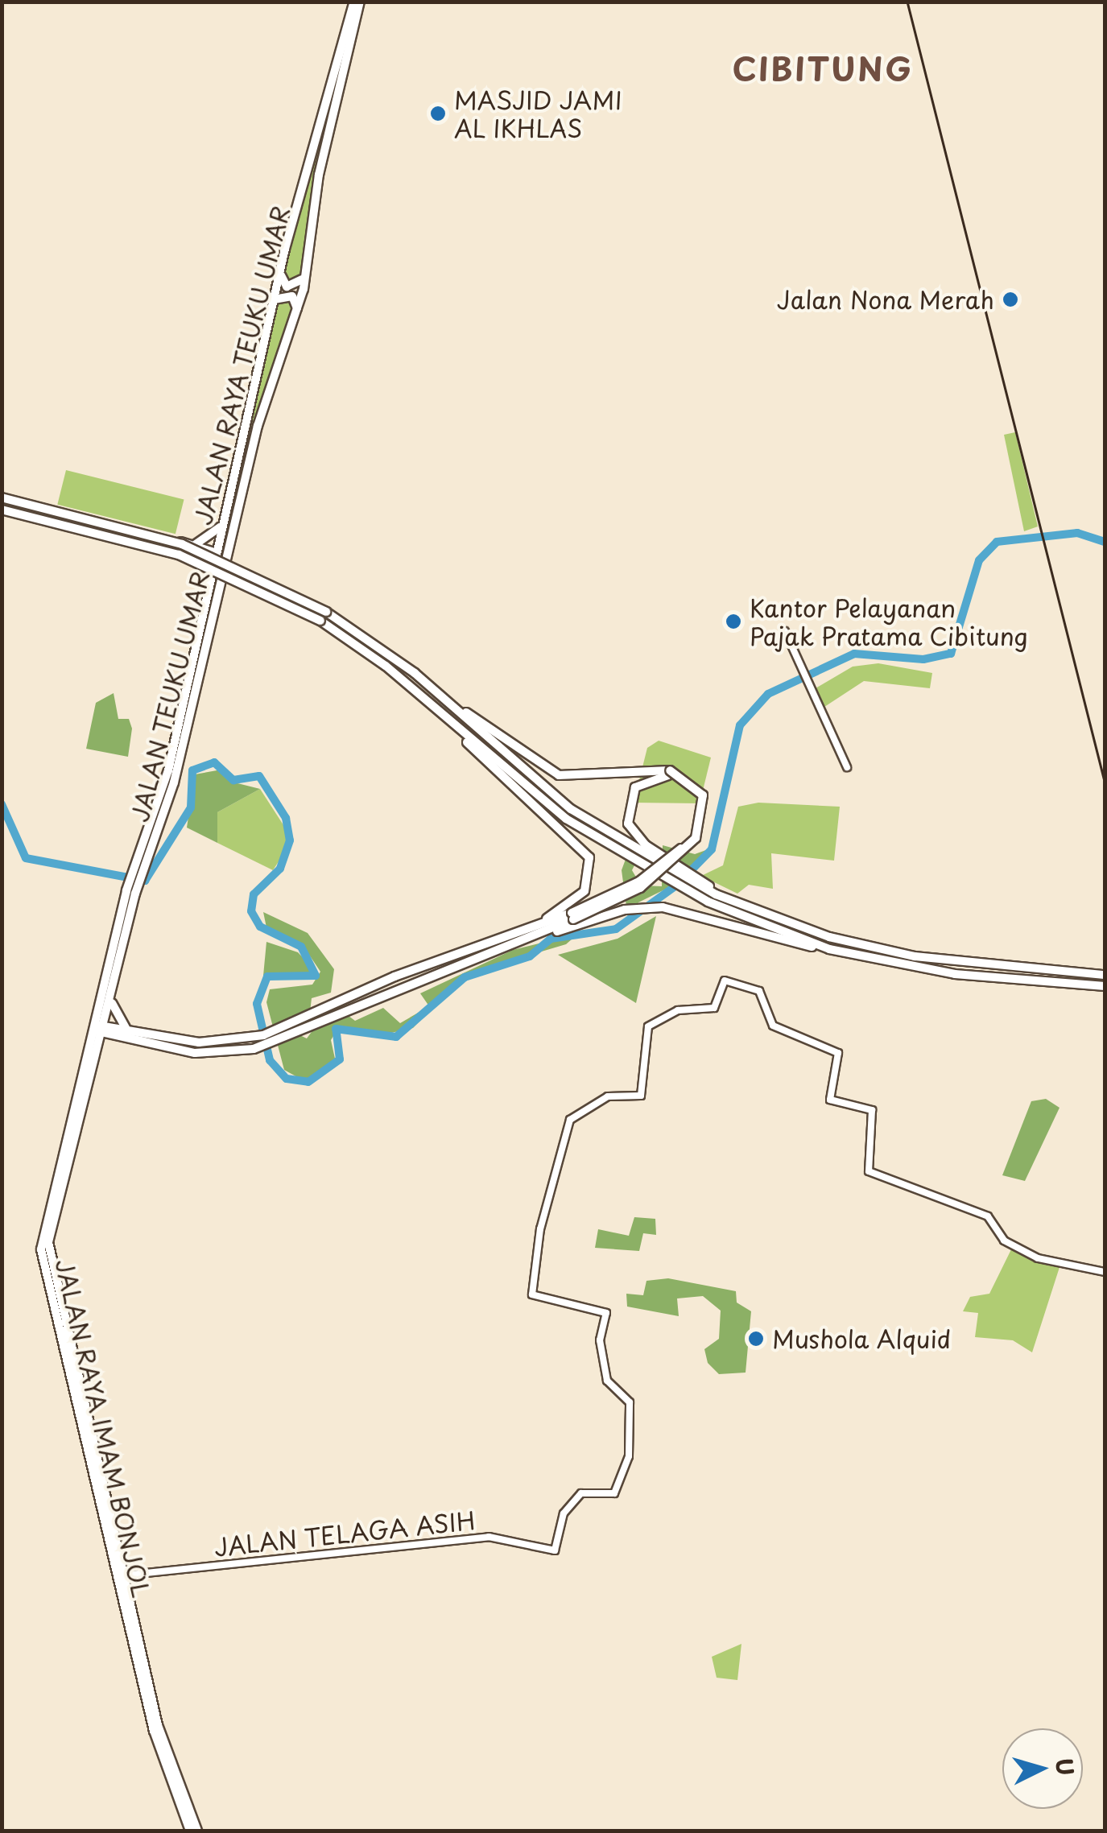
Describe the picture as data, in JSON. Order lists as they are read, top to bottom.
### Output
{
  "streets": {
    "highway": ["JALAN RAYA TEUKU UMAR", "JALAN TEUKU UMAR", "JALAN RAYA IMAM BONJOL"],
    "street": ["JALAN TELAGA ASIH"]
  },
  "crossings": [
    ["JALAN RAYA TEUKU UMAR", "JALAN TEUKU UMAR"],
    ["JALAN TEUKU UMAR", "JALAN RAYA IMAM BONJOL"],
    ["JALAN RAYA IMAM BONJOL", "JALAN TELAGA ASIH"]
  ],
  "districts": ["CIBITUNG"],
  "places": [
    "MASJID JAMI AL IKHLAS",
    "Jalan Nona Merah",
    "Kantor Pelayanan Pajak Pratama Cibitung",
    "Mushola Alquid"
  ],
  "north": "right"
}
